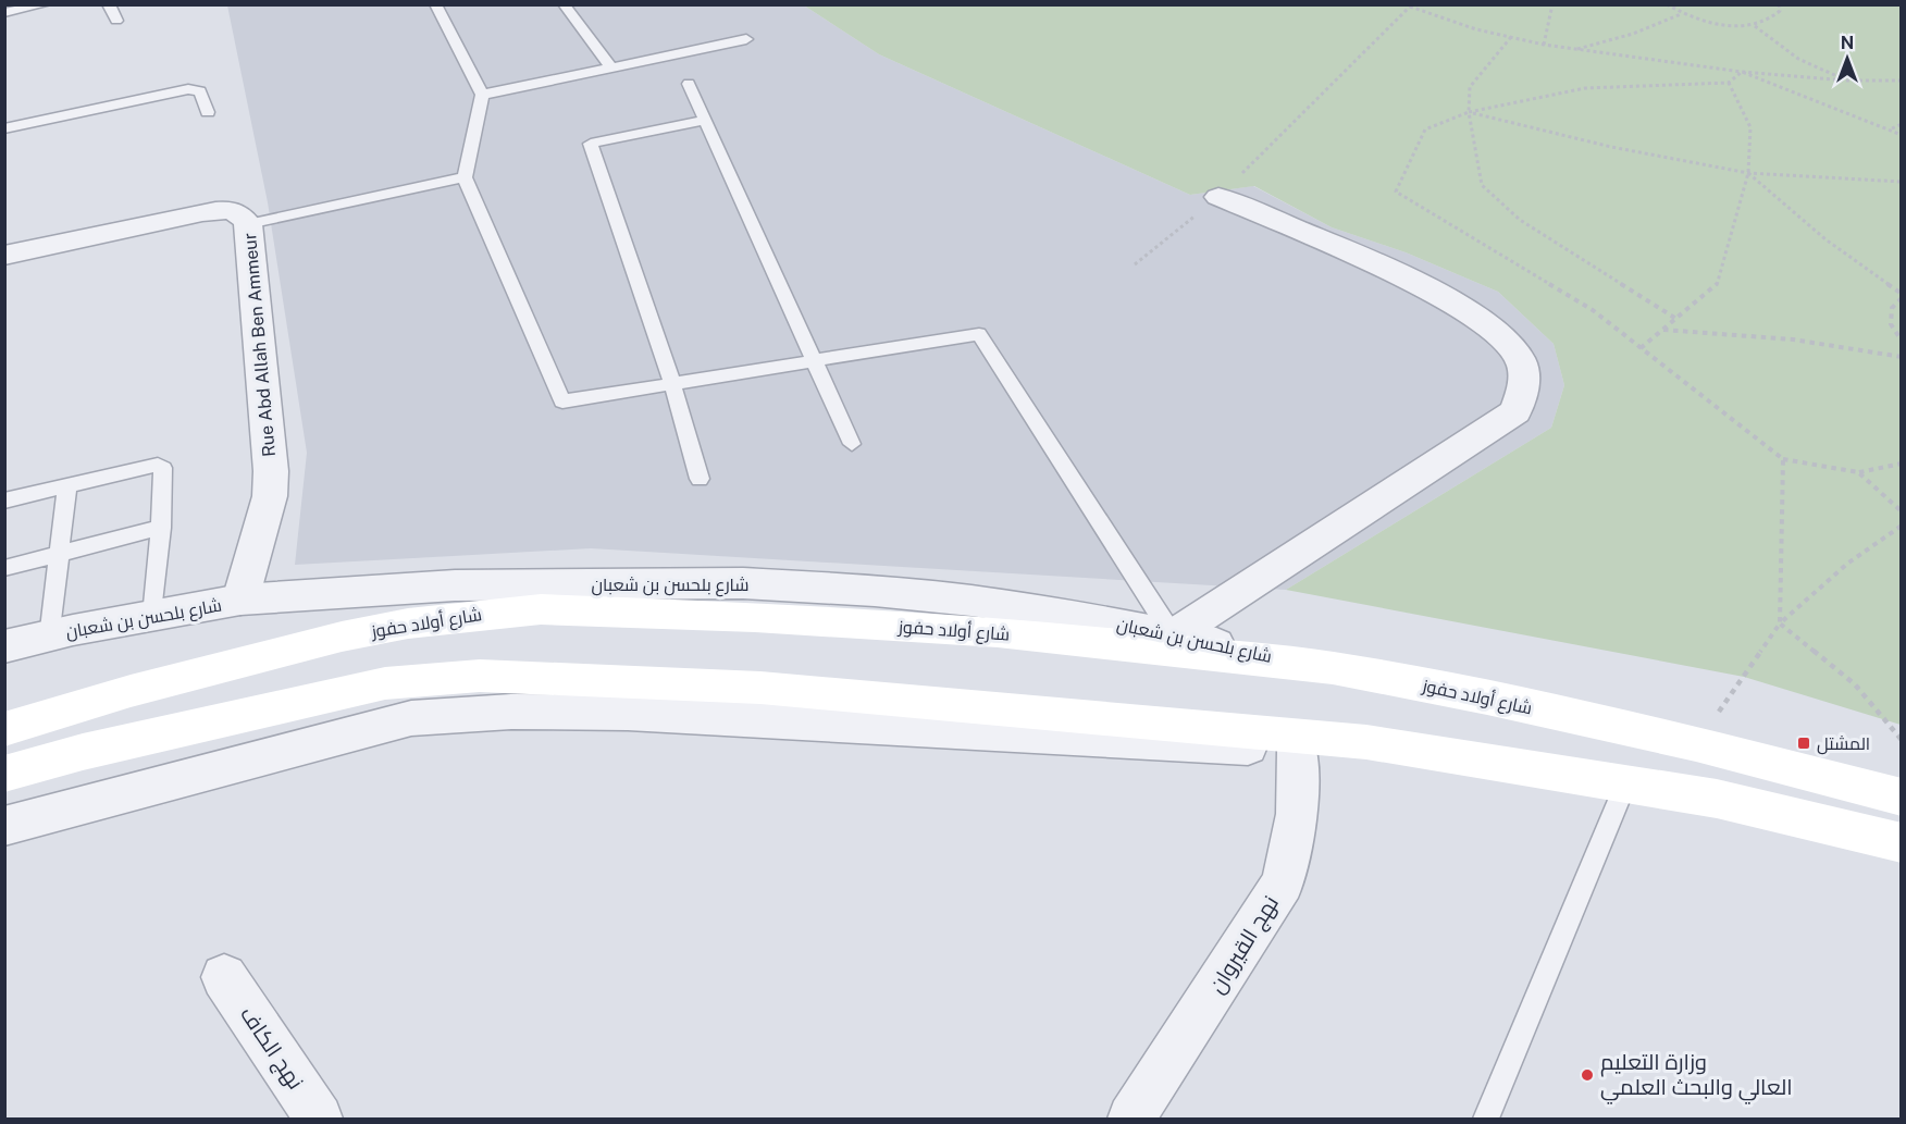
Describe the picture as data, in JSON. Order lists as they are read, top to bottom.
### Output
{
  "streets": {
    "main road": ["شارع أولاد حفوز"],
    "street": [
      "Rue Abd Allah Ben Ammeur",
      "شارع بلحسن بن شعبان",
      "نهج القيروان",
      "نهج الكاف"
    ]
  },
  "crossings": [
    ["Rue Abd Allah Ben Ammeur", "شارع بلحسن بن شعبان"],
    ["شارع بلحسن بن شعبان", "شارع أولاد حفوز"]
  ],
  "places": {
    "transit": ["المشتل"],
    "other": ["وزارة التعليم العالي والبحث العلمي"]
  },
  "north": "top"
}
